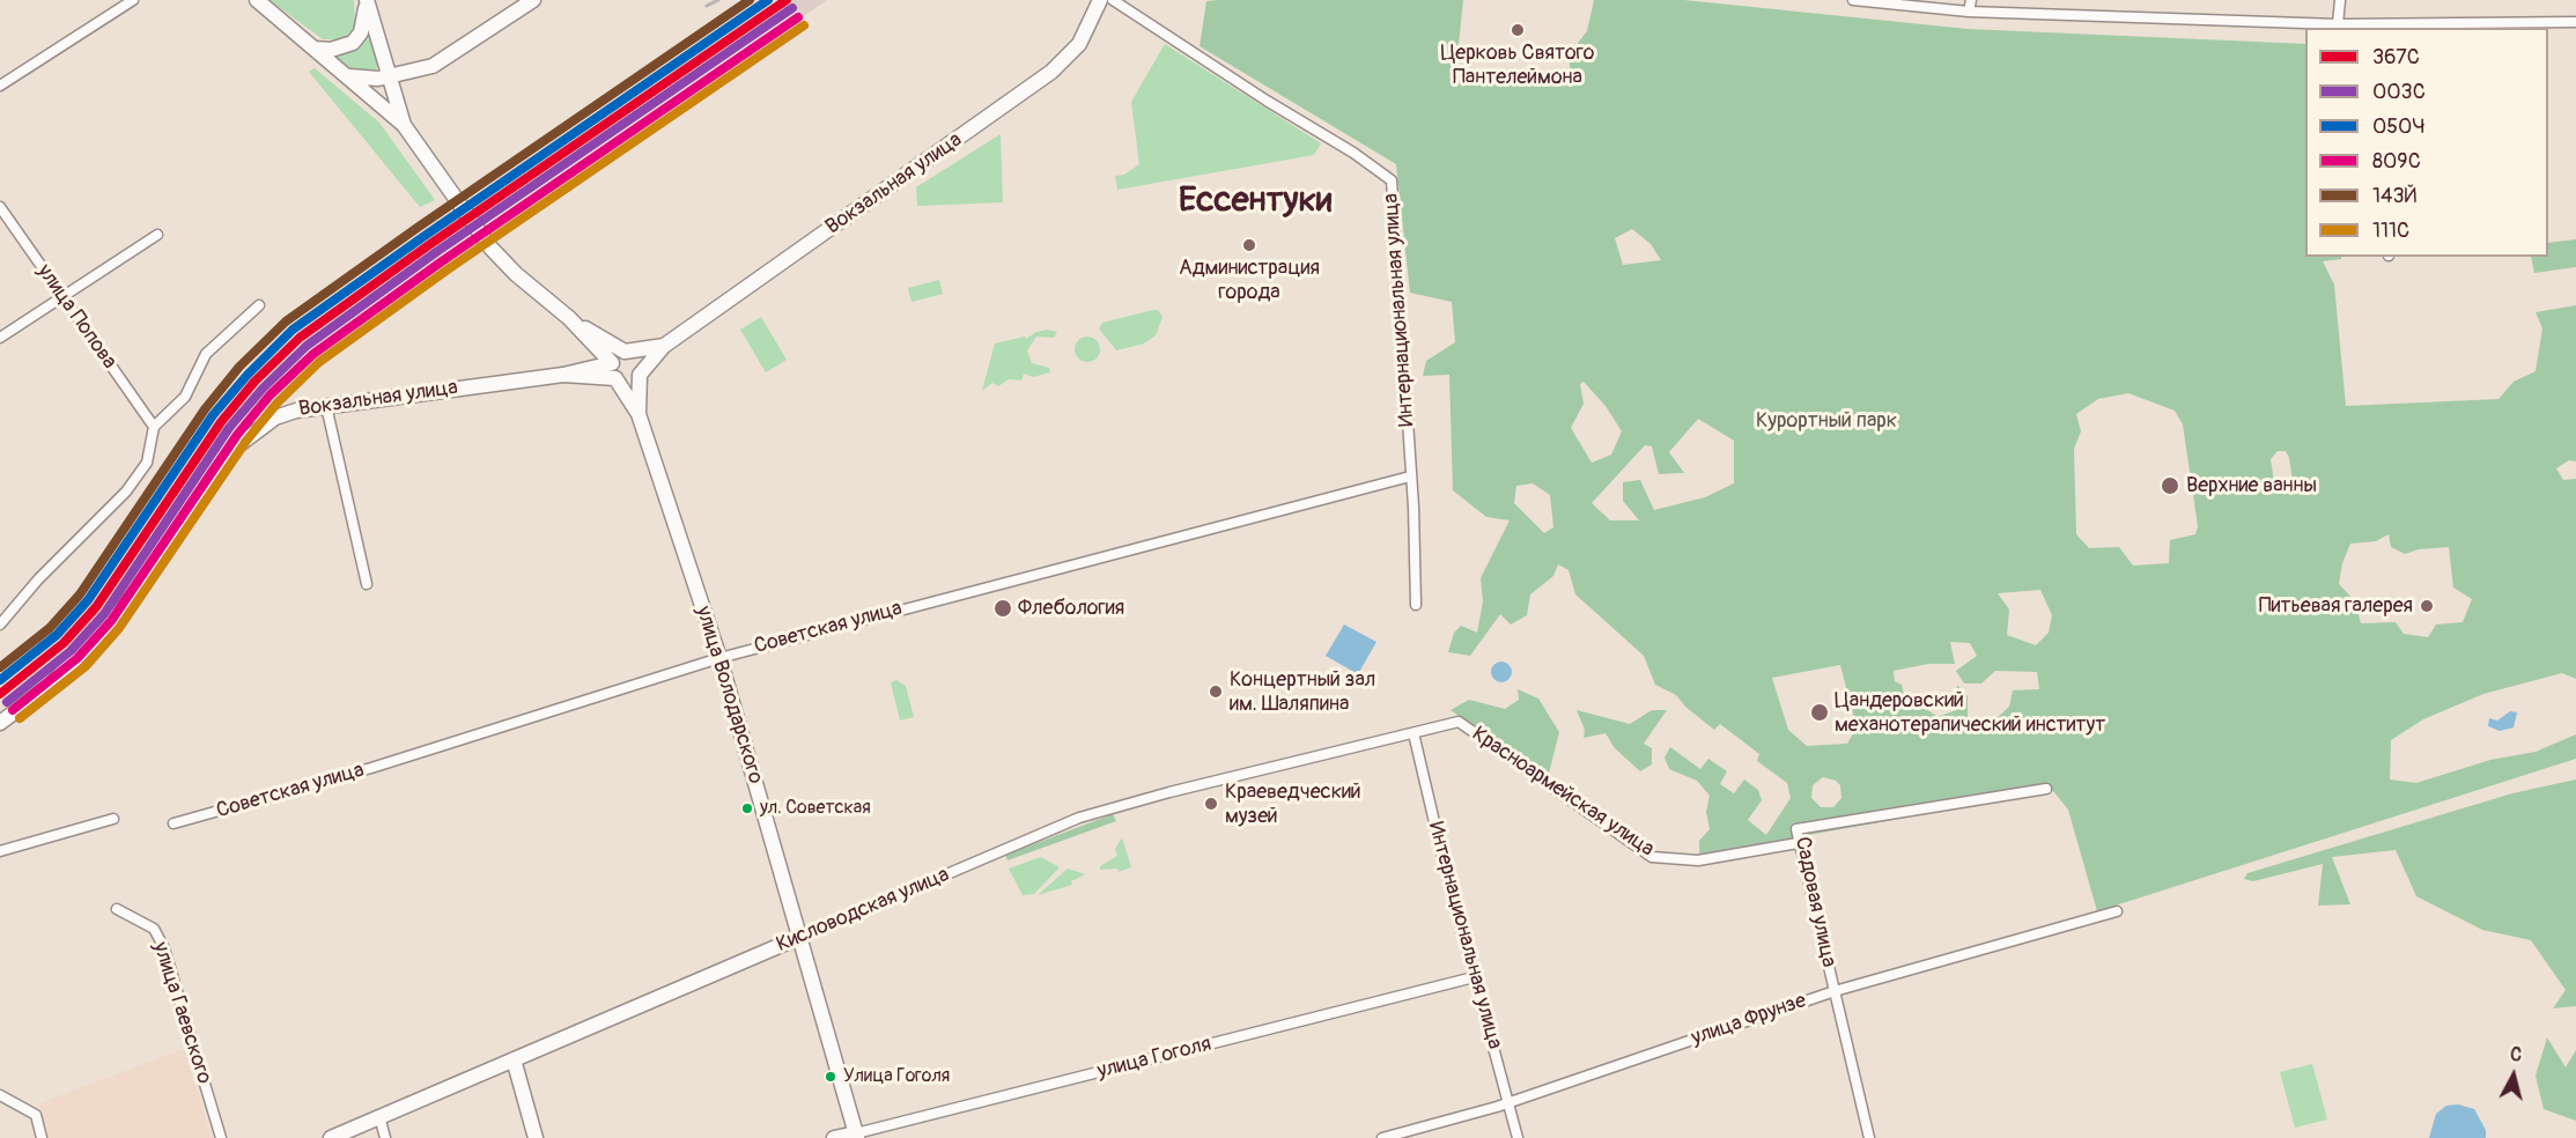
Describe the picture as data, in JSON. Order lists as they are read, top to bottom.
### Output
{
  "streets": {
    "main road": [
      "Вокзальная улица",
      "улица Володарского",
      "Кисловодская улица",
      "улица Гоголя"
    ],
    "street": [
      "Интернациональная улица",
      "улица Попова",
      "Советская улица",
      "Красноармейская улица",
      "Садовая улица",
      "улица Гаевского",
      "улица Фрунзе"
    ]
  },
  "crossings": [
    ["Интернациональная улица", "Советская улица"],
    ["Интернациональная улица", "Красноармейская улица"],
    ["Интернациональная улица", "Кисловодская улица"],
    ["Интернациональная улица", "улица Фрунзе"],
    ["Интернациональная улица", "улица Гоголя"],
    ["Советская улица", "улица Володарского"],
    ["улица Володарского", "Кисловодская улица"],
    ["улица Володарского", "улица Гоголя"],
    ["Красноармейская улица", "Садовая улица"],
    ["Красноармейская улица", "Кисловодская улица"],
    ["Садовая улица", "улица Фрунзе"]
  ],
  "districts": ["Ессентуки"],
  "parks": ["Курортный парк"],
  "places": [
    "Церковь Святого Пантелеймона",
    "Администрация города",
    "Верхние ванны",
    "Питьевая галерея",
    "Флебология",
    "Концертный зал им. Шаляпина",
    "Цандеровский механотерапический институт",
    "Краеведческий музей",
    "ул. Советская",
    "Улица Гоголя"
  ],
  "lines": [
    "transit line 367С",
    "transit line 050Ч",
    "transit line 143Й",
    "transit line 003С",
    "transit line 809С",
    "transit line 111С"
  ],
  "legend": [
    "367С",
    "003С",
    "050Ч",
    "809С",
    "143Й",
    "111С"
  ],
  "north": "top"
}
